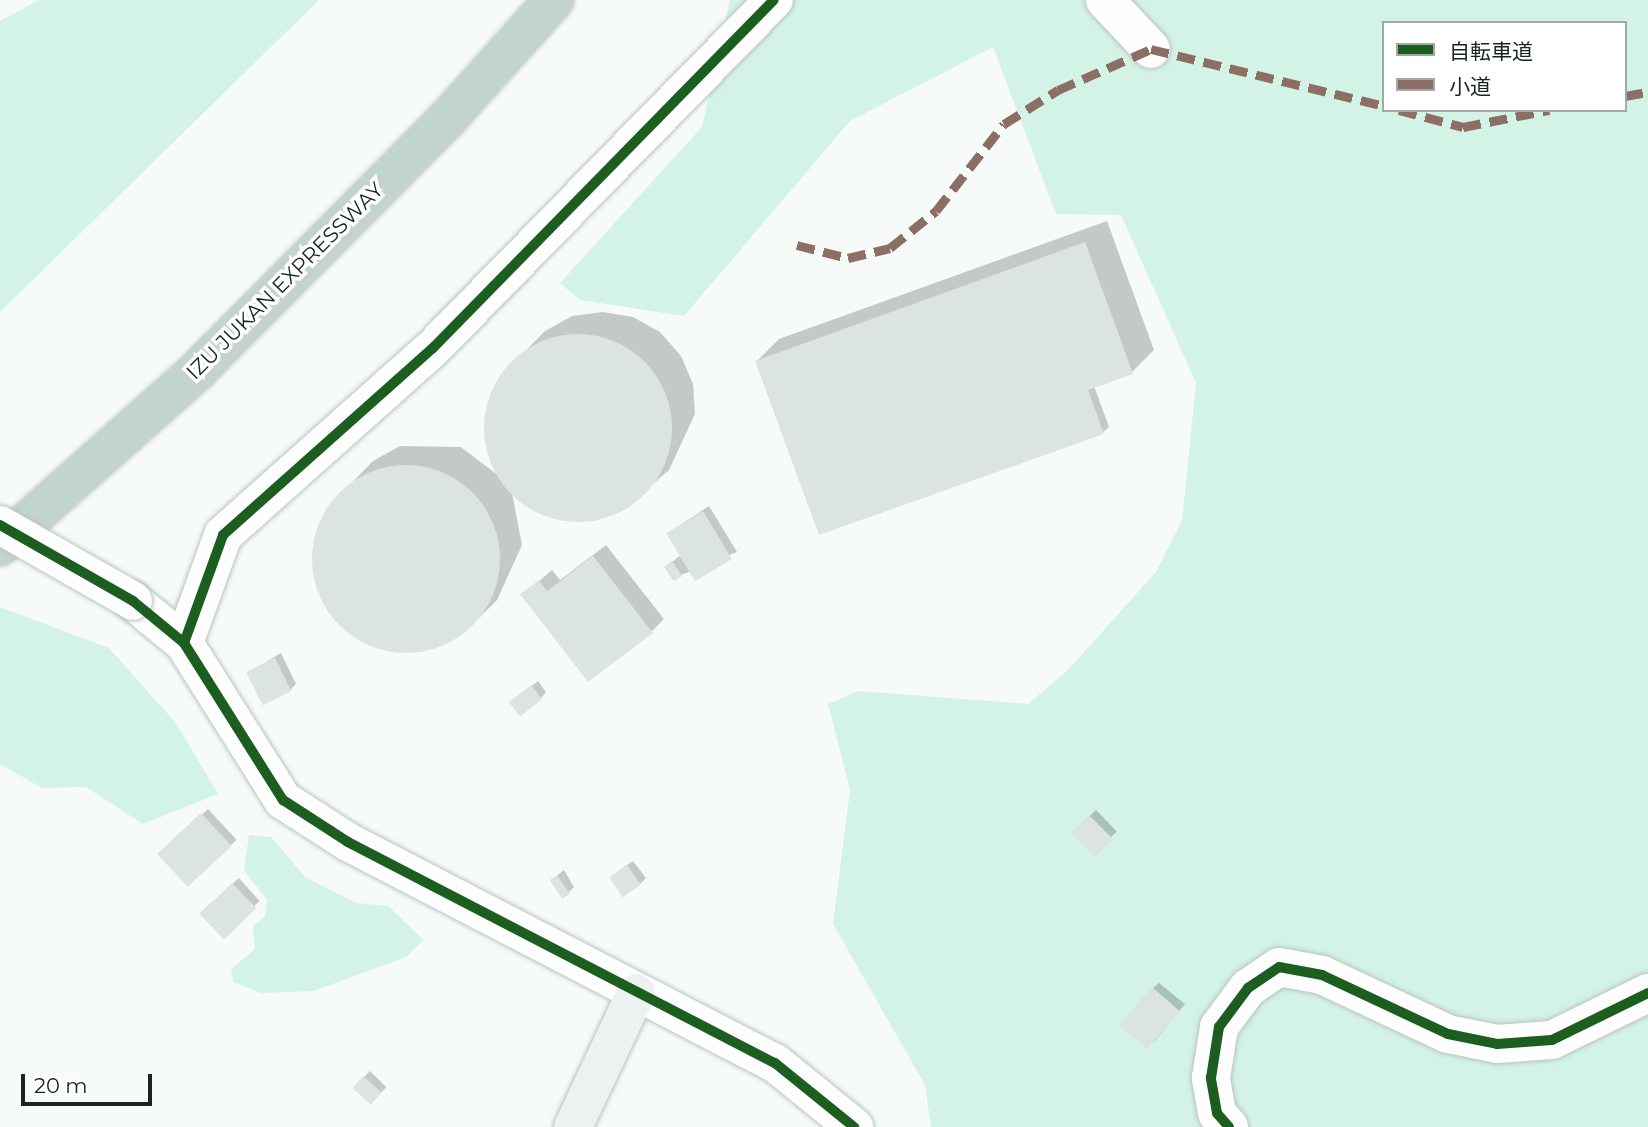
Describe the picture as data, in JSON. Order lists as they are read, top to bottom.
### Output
{
  "streets": {
    "highway": ["IZU JUKAN EXPRESSWAY"]
  },
  "legend": ["自転車道", "小道"],
  "scale_bar": "20 m"
}
